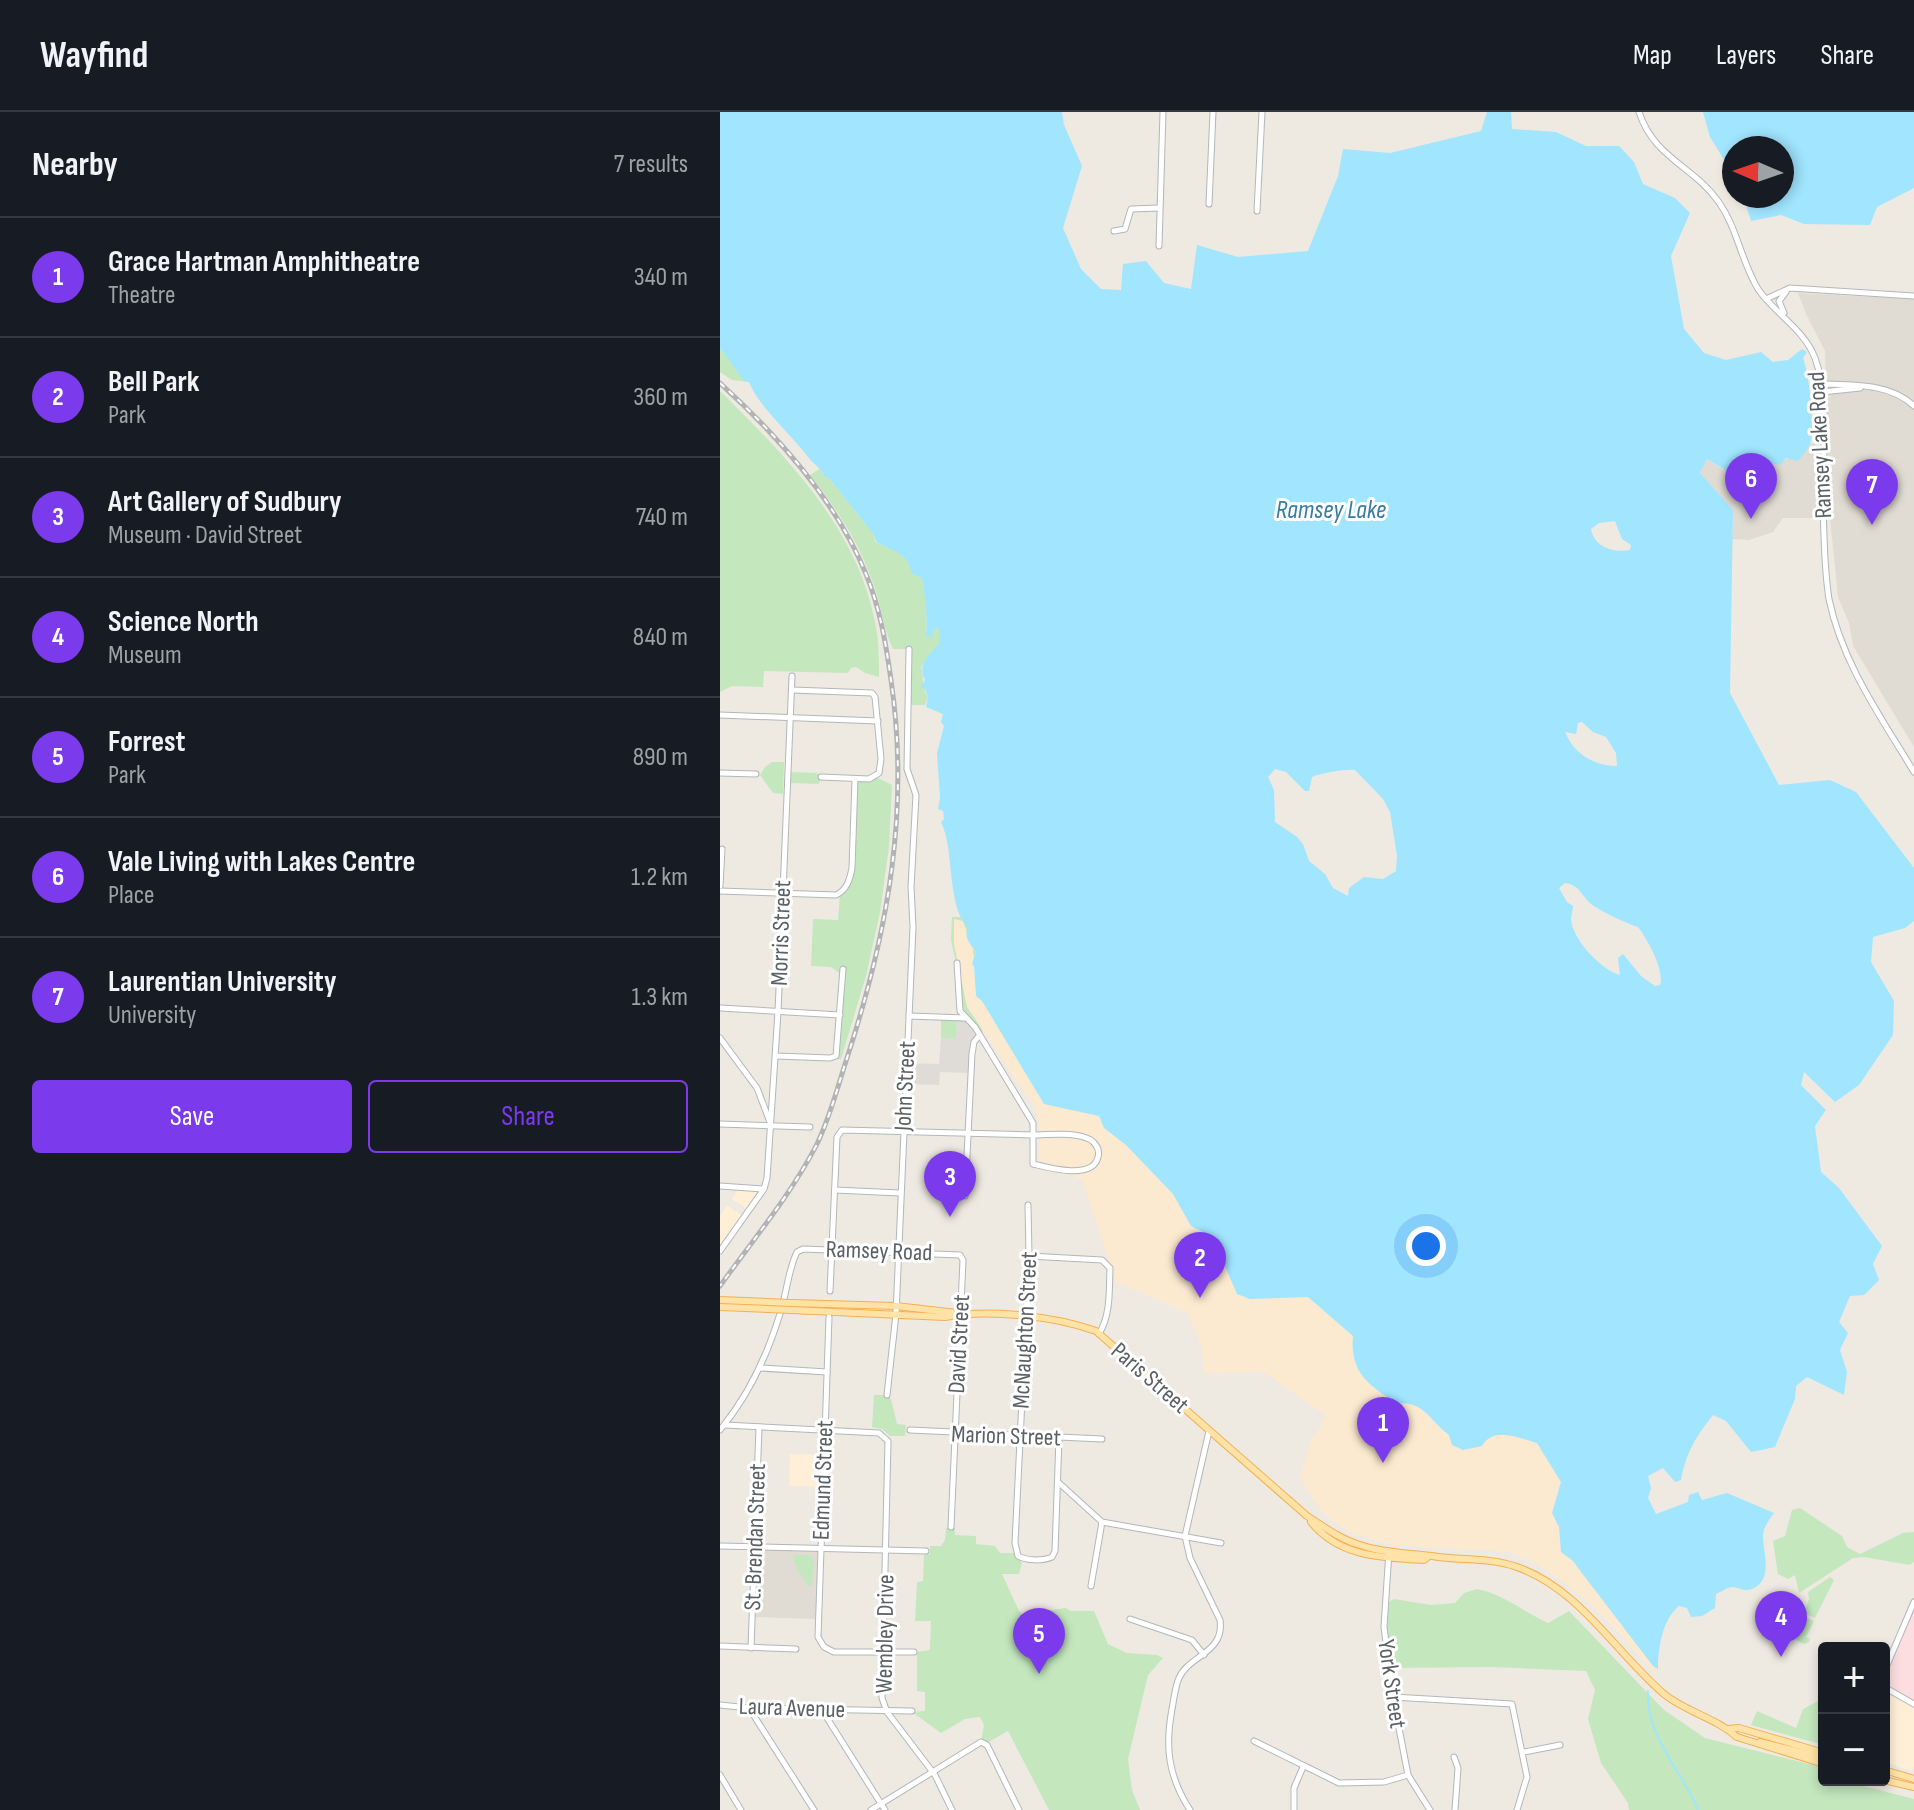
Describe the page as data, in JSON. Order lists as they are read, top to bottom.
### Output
{
  "streets": {
    "main road": ["Paris Street"],
    "street": [
      "Ramsey Lake Road",
      "Morris Street",
      "John Street",
      "Ramsey Road",
      "McNaughton Street",
      "David Street",
      "Marion Street",
      "Edmund Street",
      "St. Brendan Street",
      "Wembley Drive",
      "York Street",
      "Laura Avenue"
    ]
  },
  "crossings": [
    ["John Street", "Ramsey Road"],
    ["John Street", "Paris Street"],
    ["Ramsey Road", "David Street"],
    ["McNaughton Street", "Paris Street"],
    ["McNaughton Street", "Marion Street"],
    ["David Street", "Paris Street"],
    ["David Street", "Marion Street"],
    ["Paris Street", "York Street"],
    ["Edmund Street", "Wembley Drive"],
    ["Wembley Drive", "Laura Avenue"]
  ],
  "water": ["Ramsey Lake"],
  "north": "left",
  "page": {
    "header": "Wayfind",
    "nav": ["Map", "Layers", "Share"],
    "heading": ["Nearby", "7 results"],
    "list": [
      {
        "mark": "1",
        "name": "Grace Hartman Amphitheatre",
        "note": "Theatre",
        "value": "340 m"
      },
      {
        "mark": "2",
        "name": "Bell Park",
        "note": "Park",
        "value": "360 m"
      },
      {
        "mark": "3",
        "name": "Art Gallery of Sudbury",
        "note": "Museum · David Street",
        "value": "740 m"
      },
      {
        "mark": "4",
        "name": "Science North",
        "note": "Museum",
        "value": "840 m"
      },
      {
        "mark": "5",
        "name": "Forrest",
        "note": "Park",
        "value": "890 m"
      },
      {
        "mark": "6",
        "name": "Vale Living with Lakes Centre",
        "note": "Place",
        "value": "1.2 km"
      },
      {
        "mark": "7",
        "name": "Laurentian University",
        "note": "University",
        "value": "1.3 km"
      }
    ],
    "pins": [
      "6",
      "7",
      "3",
      "2",
      "1",
      "4",
      "5"
    ],
    "buttons": ["Save", "Share"],
    "map_buttons": ["+", "−"]
  }
}
